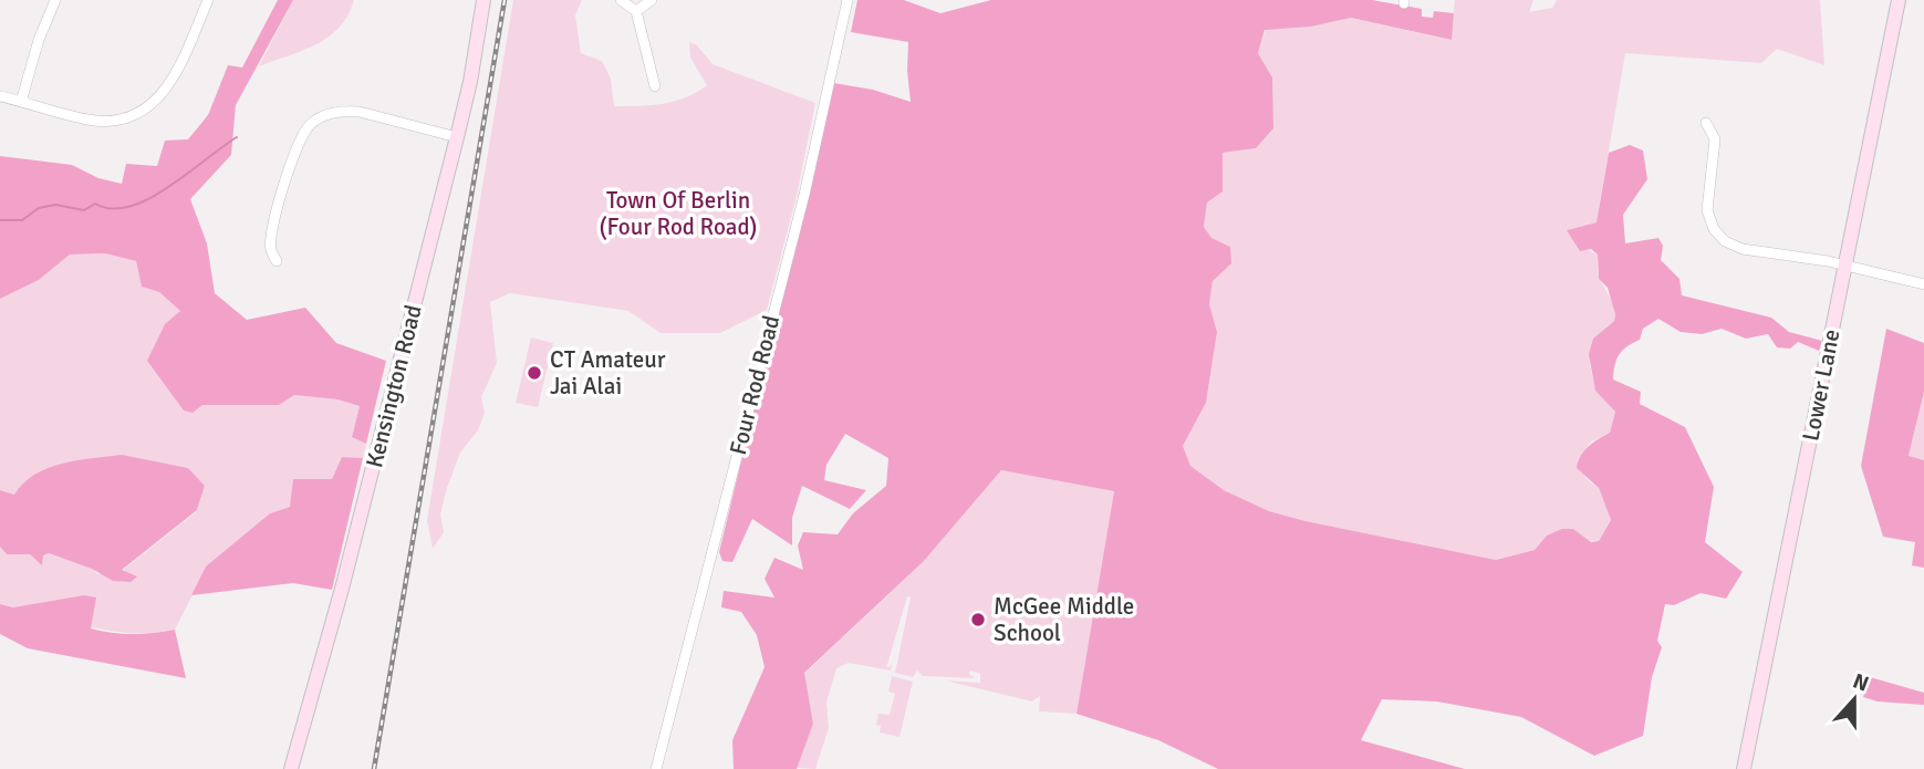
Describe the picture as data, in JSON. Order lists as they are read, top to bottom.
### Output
{
  "streets": {
    "street": ["Four Rod Road", "Lower Lane", "Kensington Road"]
  },
  "parks": ["Town Of Berlin (Four Rod Road)"],
  "places": ["CT Amateur Jai Alai", "McGee Middle School"],
  "north": "top"
}
